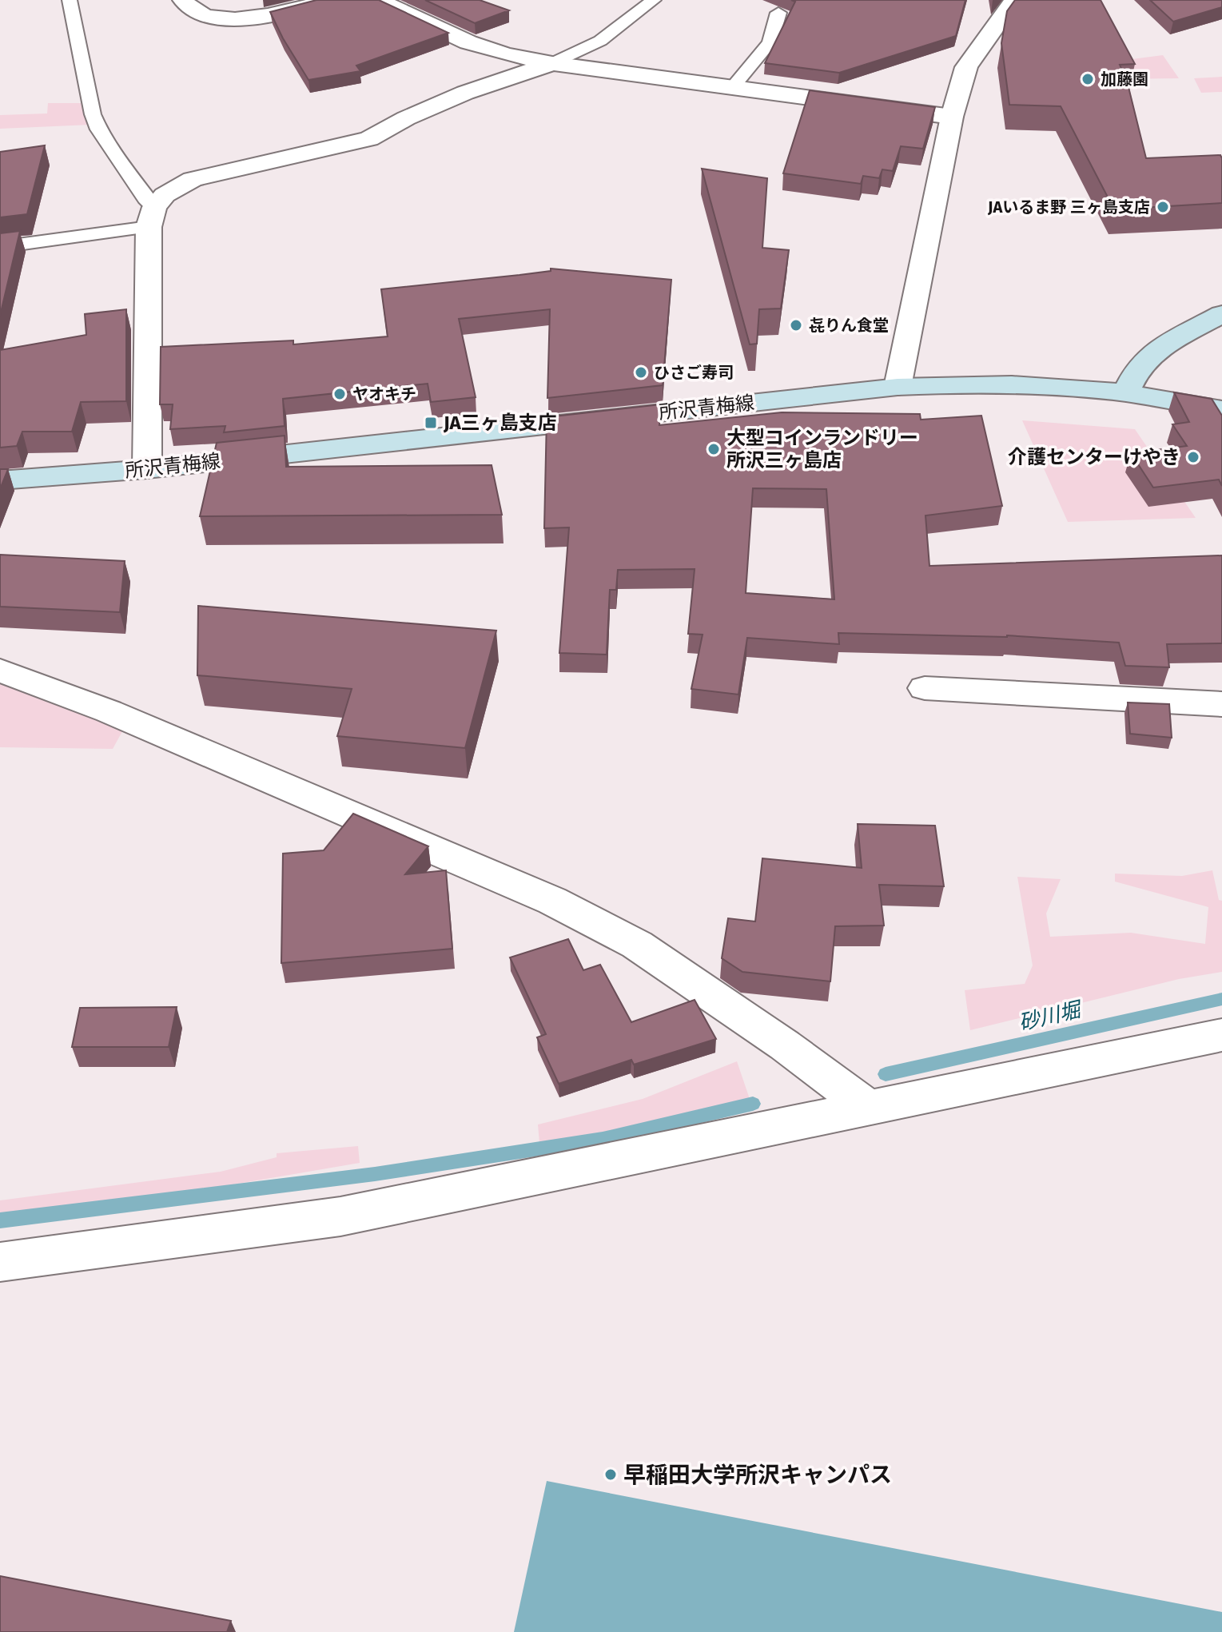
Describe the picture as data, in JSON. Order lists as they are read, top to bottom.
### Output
{
  "streets": {
    "main road": ["所沢青梅線"]
  },
  "water": ["砂川堀"],
  "places": {
    "other": [
      "加藤園",
      "JAいるま野 三ヶ島支店",
      "㐂りん食堂",
      "ひさご寿司",
      "ヤオキチ",
      "大型コインランドリー 所沢三ヶ島店",
      "介護センターけやき",
      "早稲田大学所沢キャンパス"
    ],
    "transit": ["JA三ヶ島支店"]
  }
}
